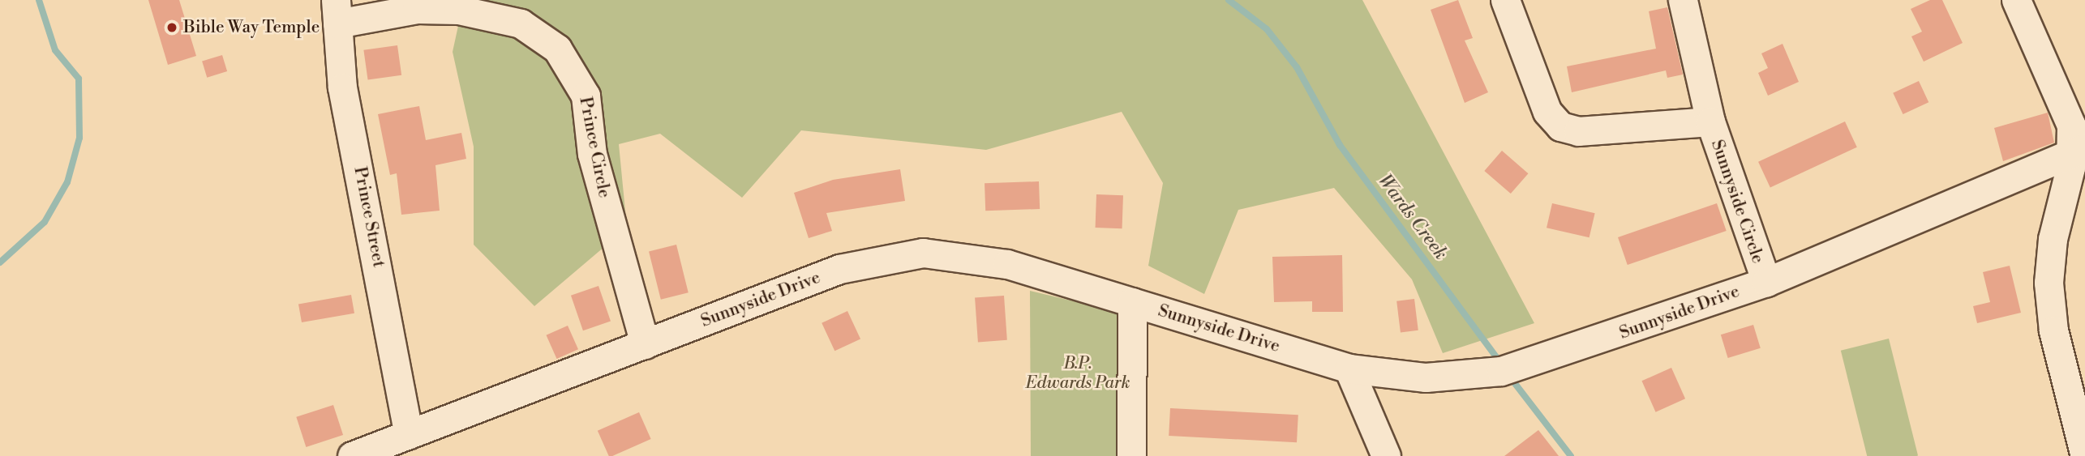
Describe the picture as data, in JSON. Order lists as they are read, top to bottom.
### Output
{
  "streets": {
    "street": [
      "Prince Circle",
      "Sunnyside Circle",
      "Prince Street",
      "Sunnyside Drive"
    ]
  },
  "crossings": [
    ["Prince Circle", "Prince Street"],
    ["Prince Circle", "Sunnyside Drive"],
    ["Sunnyside Circle", "Sunnyside Drive"],
    ["Prince Street", "Sunnyside Drive"]
  ],
  "water": ["Wards Creek"],
  "parks": ["B.P. Edwards Park"],
  "places": ["Bible Way Temple"]
}
